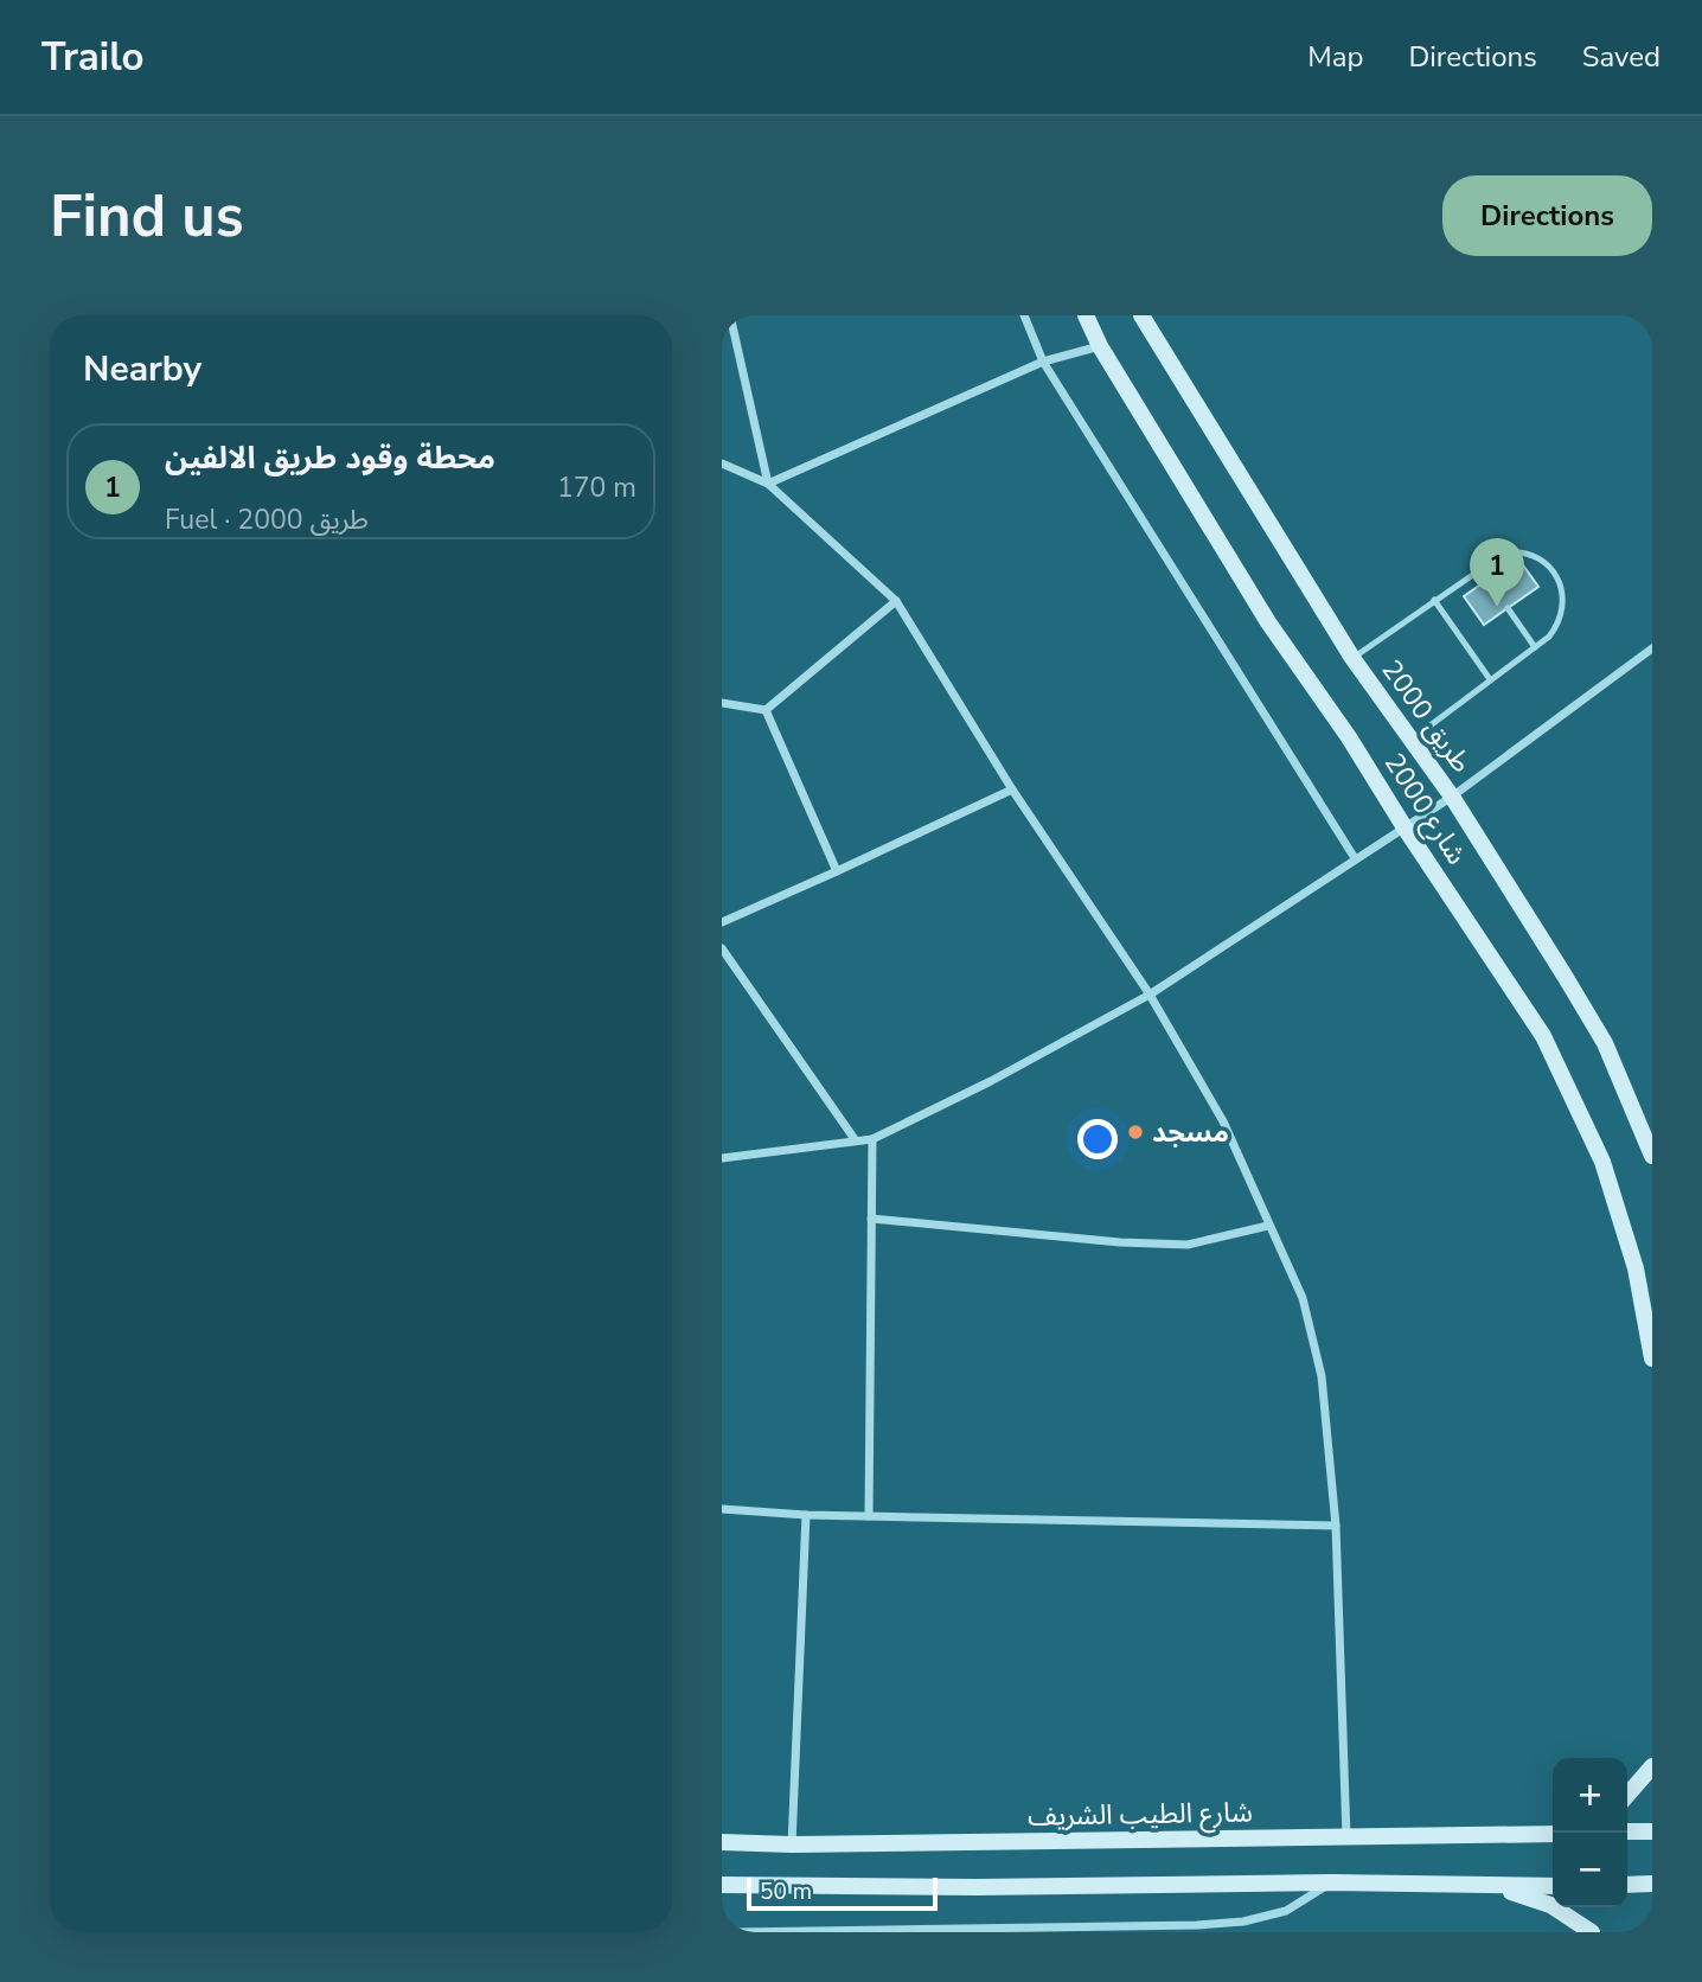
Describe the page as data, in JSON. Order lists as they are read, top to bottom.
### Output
{
  "streets": {
    "street": ["طريق 2000", "شارع 2000", "شارع الطيب الشريف"]
  },
  "places": ["مسجد"],
  "scale_bar": "50 m",
  "page": {
    "header": "Trailo",
    "nav": ["Map", "Directions", "Saved"],
    "buttons": "Directions",
    "title": "Find us",
    "heading": "Nearby",
    "list": [
      {
        "mark": "1",
        "name": "محطة وقود طريق الالفين",
        "note": "Fuel · طريق 2000",
        "value": "170 m"
      }
    ],
    "pins": "1",
    "map_buttons": ["+", "−"],
    "scale": "50 m"
  }
}
